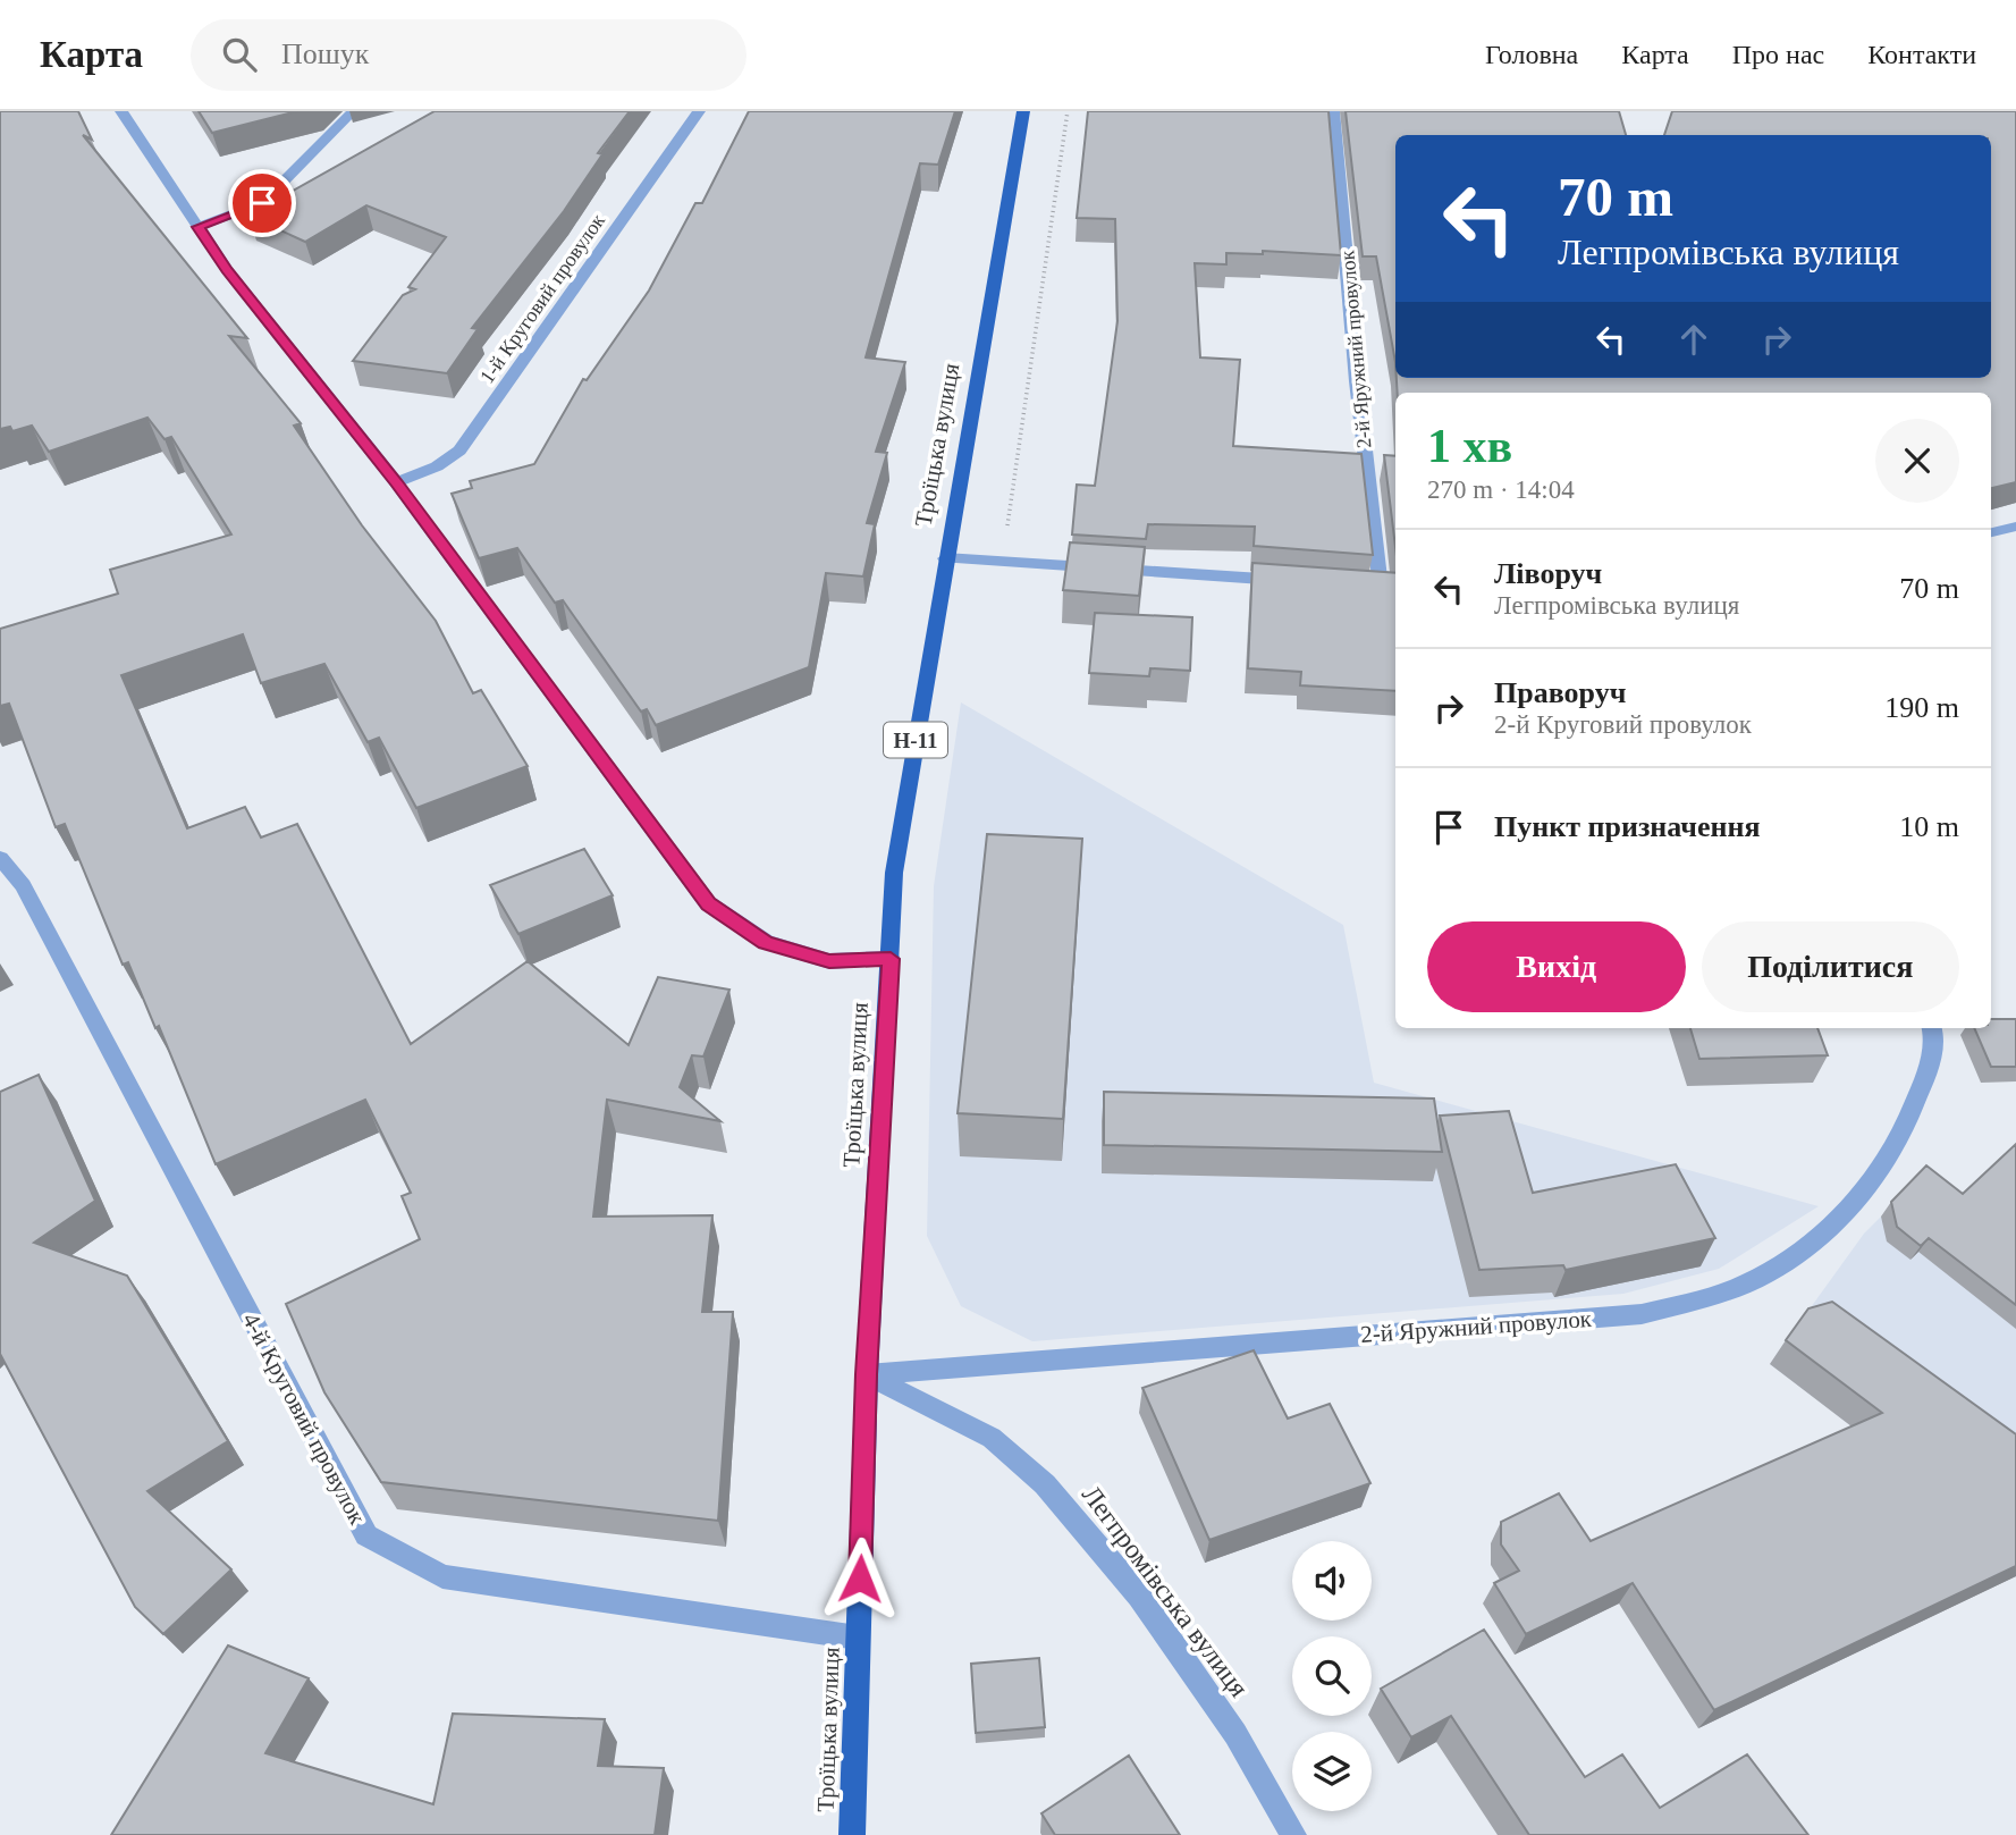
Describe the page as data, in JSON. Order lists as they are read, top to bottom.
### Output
{
  "streets": {
    "main road": ["Троїцька вулиця", "Н-11"],
    "street": [
      "1-й Круговий провулок",
      "2-й Яружний провулок",
      "4-й Круговий провулок",
      "Легпромівська вулиця"
    ]
  },
  "crossings": [
    ["2-й Яружний провулок", "Троїцька вулиця"],
    ["2-й Яружний провулок", "Легпромівська вулиця"],
    ["Троїцька вулиця", "4-й Круговий провулок"],
    ["Троїцька вулиця", "Легпромівська вулиця"]
  ],
  "page": {
    "header": "Карта",
    "search": "Пошук",
    "nav": [
      "Головна",
      "Карта",
      "Про нас",
      "Контакти"
    ],
    "turn": ["70 m", "Легпромівська вулиця"],
    "heading": ["1 хв", "270 m · 14:04"],
    "list": [
      {
        "name": "Ліворуч",
        "note": "Легпромівська вулиця",
        "value": "70 m"
      },
      {
        "name": "Праворуч",
        "note": "2-й Круговий провулок",
        "value": "190 m"
      },
      {
        "name": "Пункт призначення",
        "value": "10 m"
      }
    ],
    "buttons": ["Вихід", "Поділитися"]
  }
}
